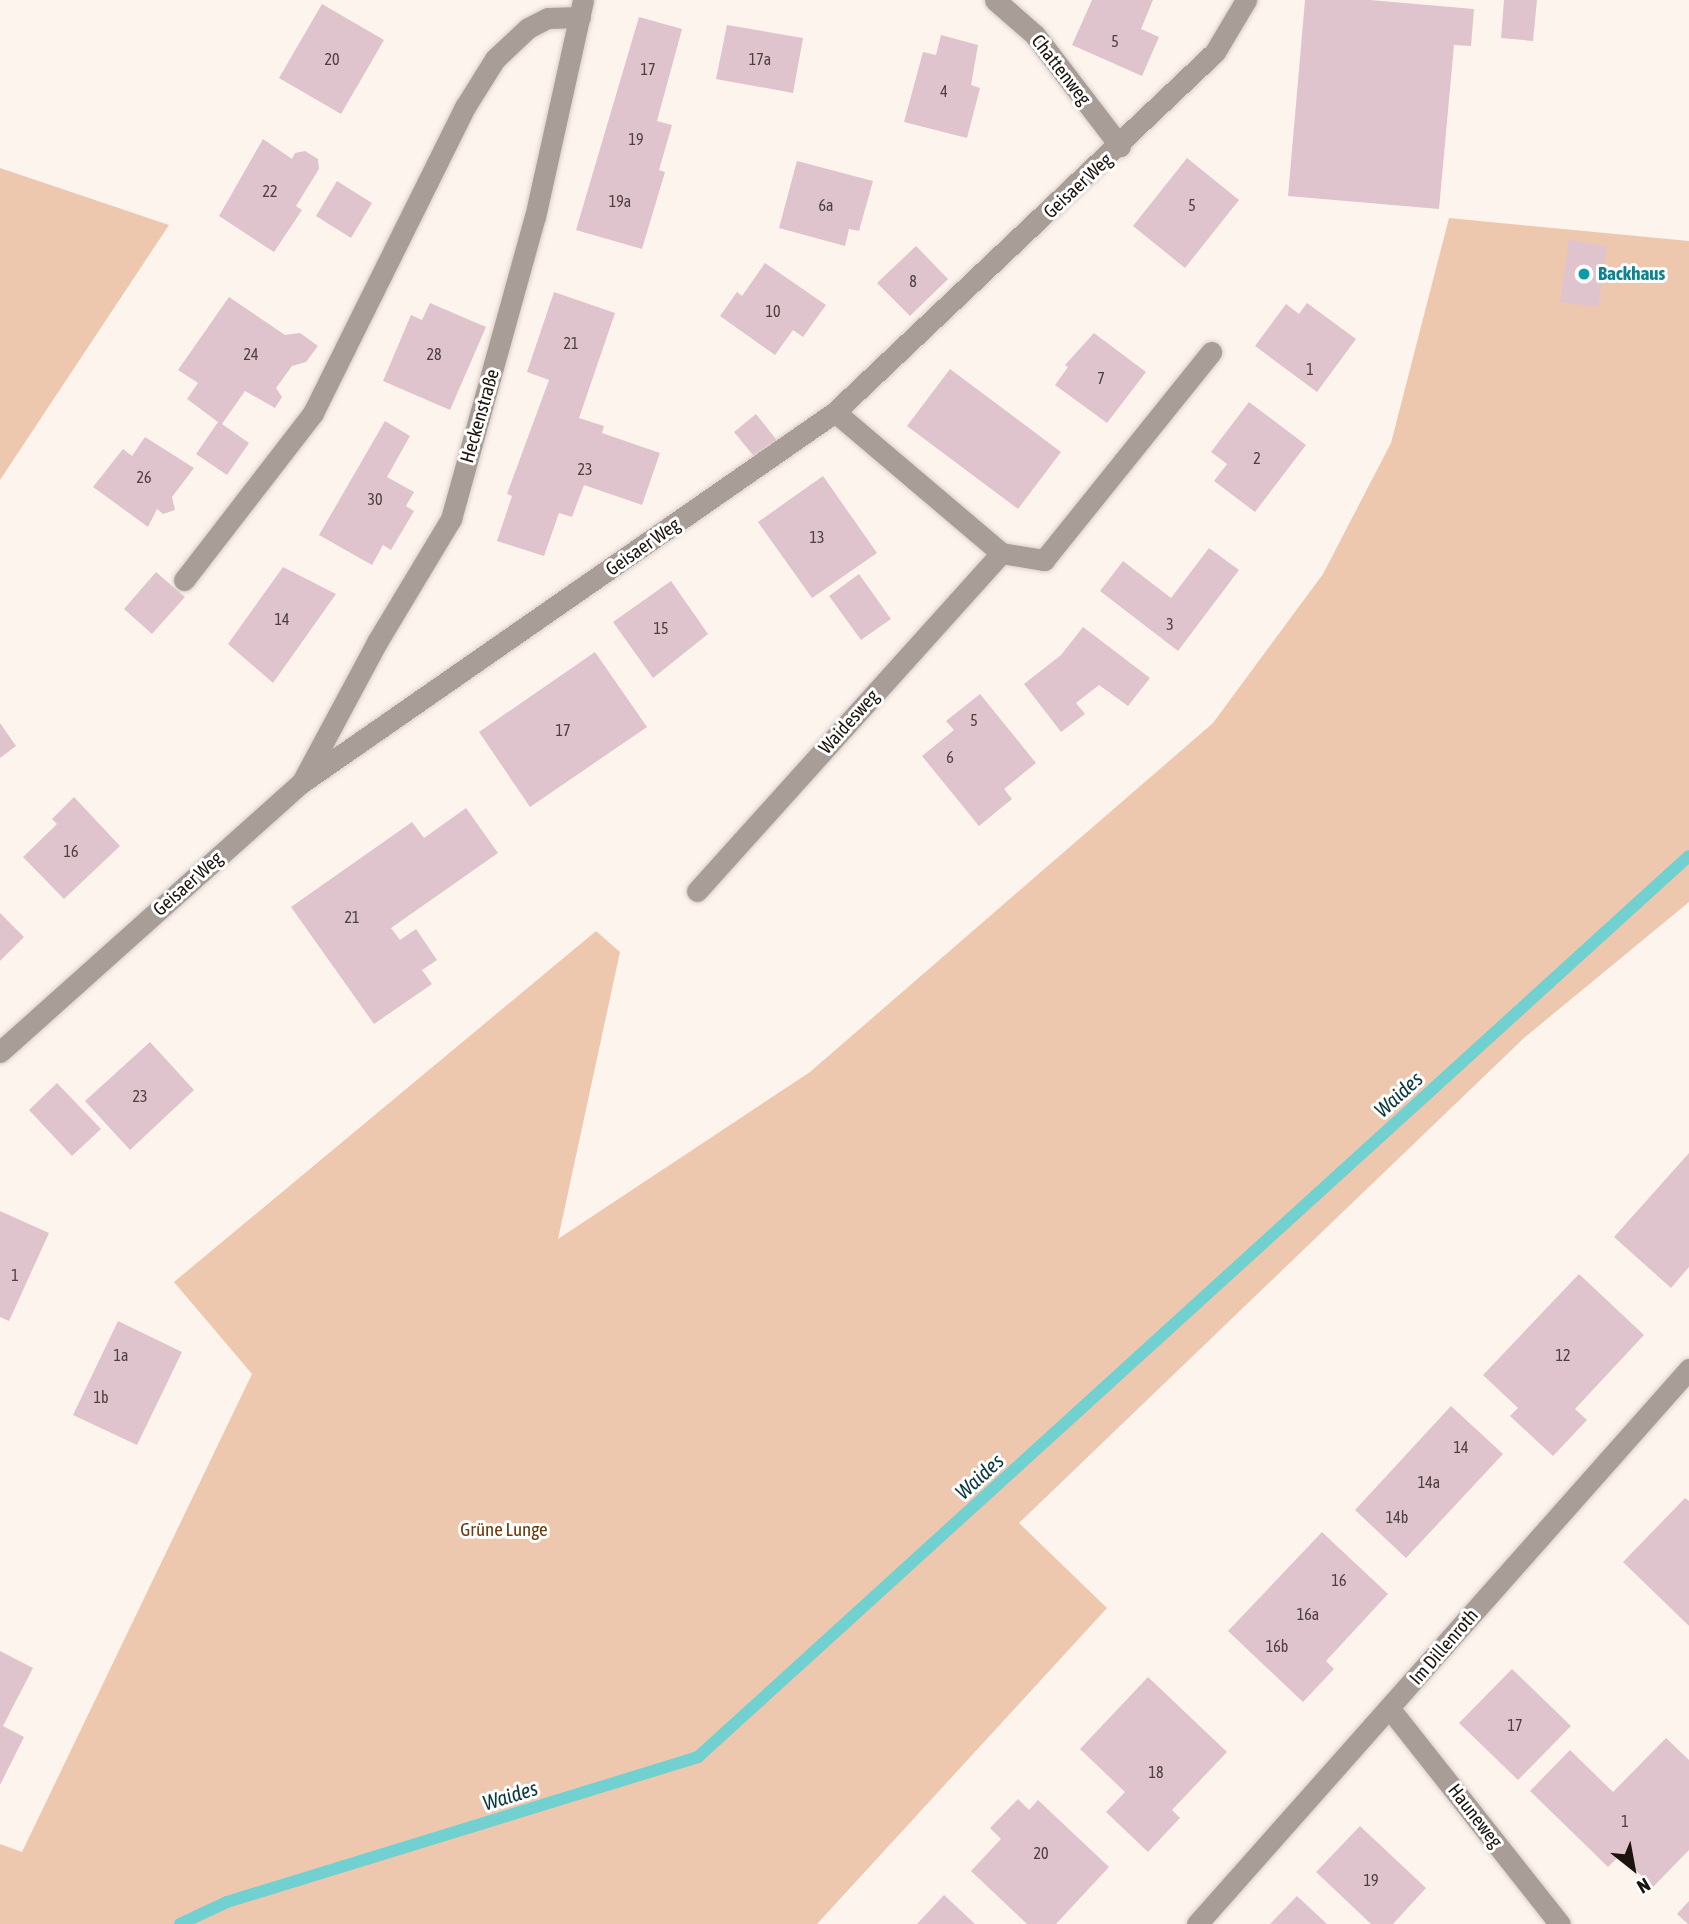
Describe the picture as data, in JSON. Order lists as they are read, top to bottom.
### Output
{
  "streets": {
    "street": [
      "Chattenweg",
      "Geisaer Weg",
      "Heckenstraße",
      "Waidesweg",
      "Im Dillenroth",
      "Hauneweg"
    ]
  },
  "crossings": [
    ["Chattenweg", "Geisaer Weg"],
    ["Geisaer Weg", "Heckenstraße"],
    ["Im Dillenroth", "Hauneweg"]
  ],
  "water": ["Waides"],
  "parks": ["Grüne Lunge"],
  "places": ["Backhaus"],
  "house_numbers": [
    "5",
    "20",
    "17a",
    "17",
    "4",
    "19",
    "22",
    "19a",
    "6a",
    "5",
    "8",
    "10",
    "21",
    "24",
    "28",
    "1",
    "7",
    "2",
    "23",
    "26",
    "30",
    "13",
    "14",
    "3",
    "15",
    "5",
    "17",
    "6",
    "16",
    "21",
    "23",
    "1",
    "1a",
    "12",
    "1b",
    "14",
    "14a",
    "14b",
    "16",
    "16a",
    "16b",
    "17",
    "18",
    "1",
    "20",
    "19"
  ],
  "north": "bottom right"
}
